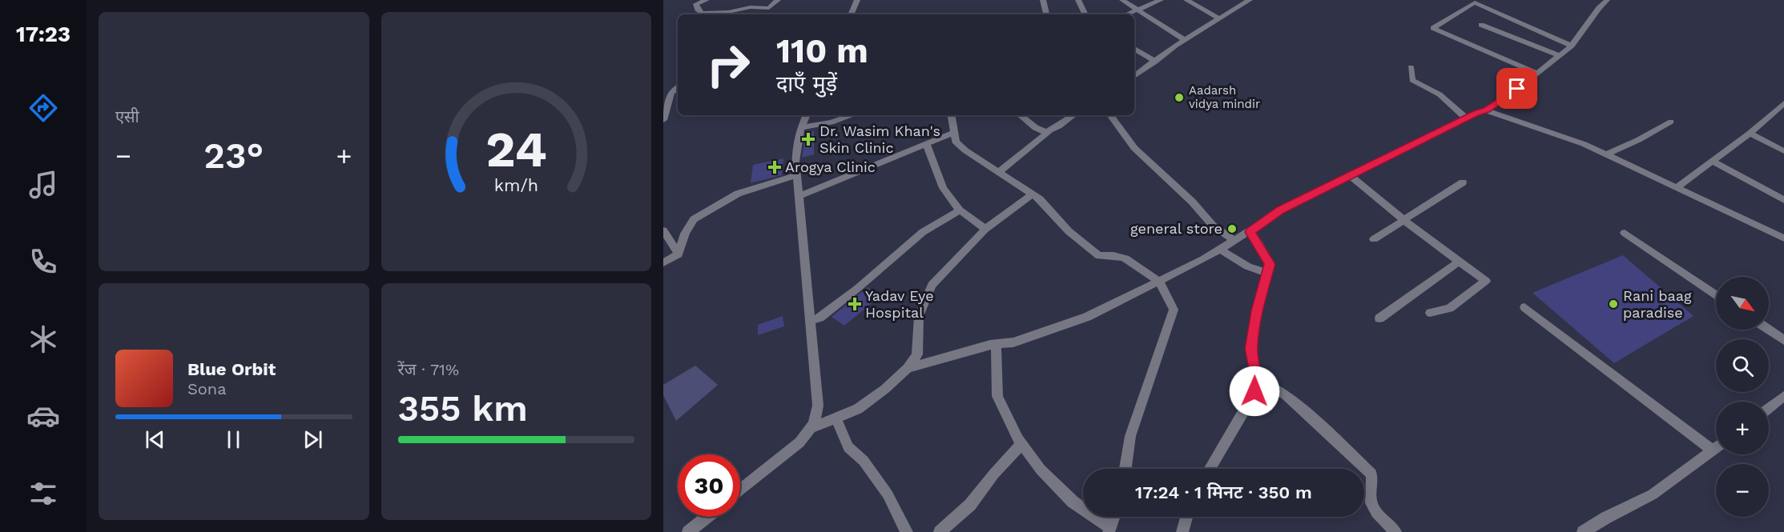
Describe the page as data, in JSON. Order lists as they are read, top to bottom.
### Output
{
  "places": {
    "other": ["Aadarsh vidya mindir", "general store", "Rani baag paradise"],
    "health": ["Dr. Wasim Khan's Skin Clinic", "Arogya Clinic", "Yadav Eye Hospital"]
  },
  "north": "bottom right",
  "page": {
    "tabs": "17:23",
    "tile": [
      "एसी",
      ["रेंज · 71%", "355 km"]
    ],
    "turn": ["110 m", "दाएँ मुड़ें"],
    "heat": ["−", "23°", "+"],
    "map_buttons": ["+", "−"],
    "song": ["Blue Orbit", "Sona"],
    "limit": "30",
    "trip": "17:24 · 1 मिनट · 350 m",
    "gauge": ["24", "km/h"]
  }
}
